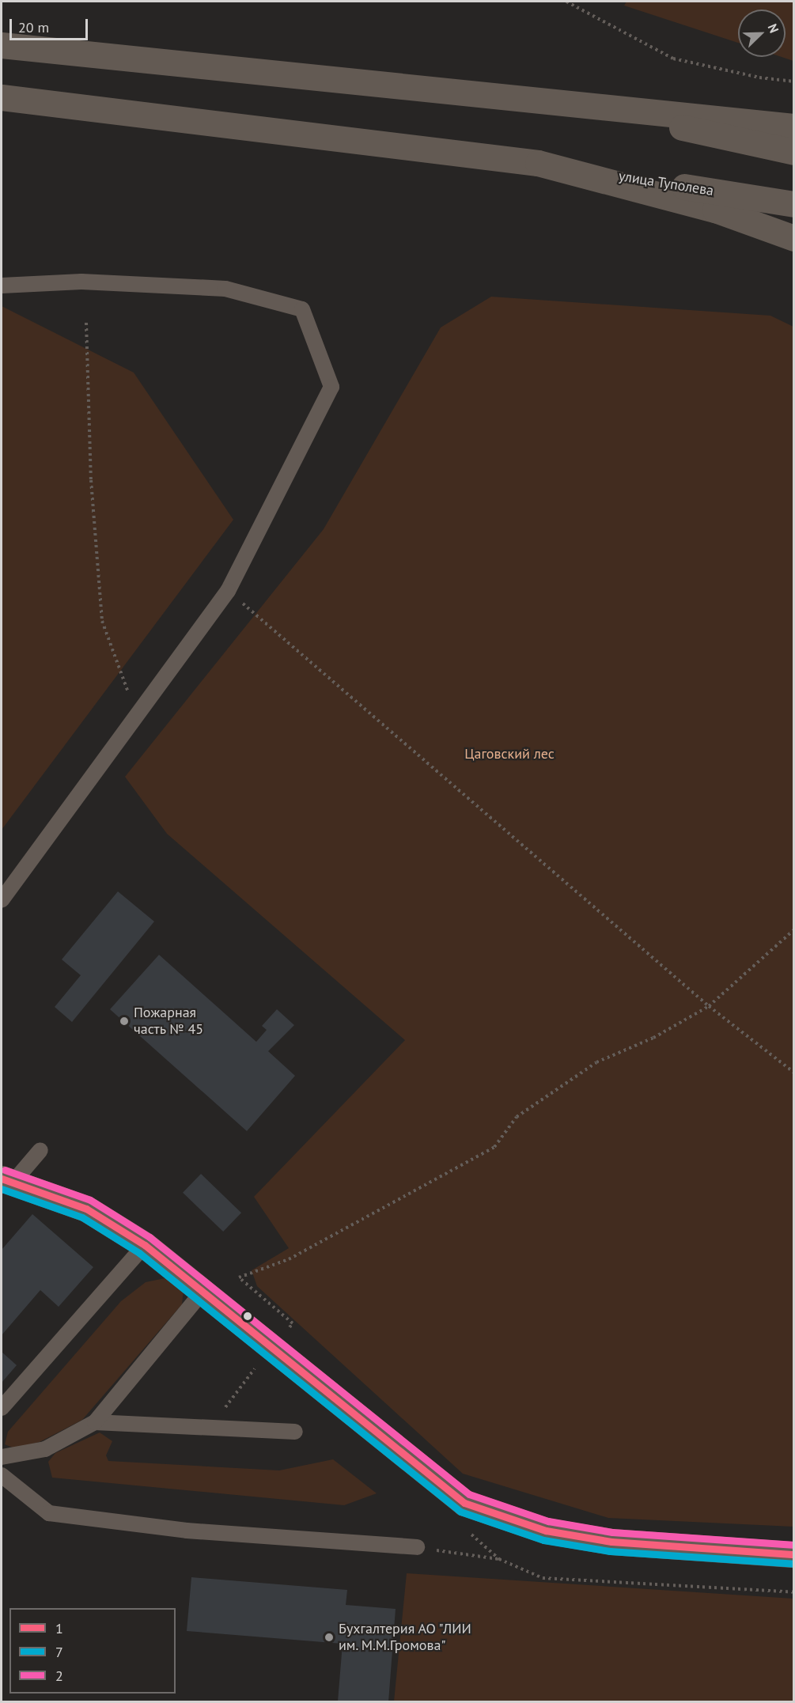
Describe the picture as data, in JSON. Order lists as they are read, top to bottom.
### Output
{
  "streets": {
    "main road": ["улица Туполева"]
  },
  "parks": ["Цаговский лес"],
  "places": ["Пожарная часть № 45", "Бухгалтерия АО \"ЛИИ им. М.М.Громова\""],
  "lines": ["transit line 2", "transit line 1", "transit line 7"],
  "legend": ["1", "7", "2"],
  "scale_bar": "20 m",
  "north": "top right"
}
